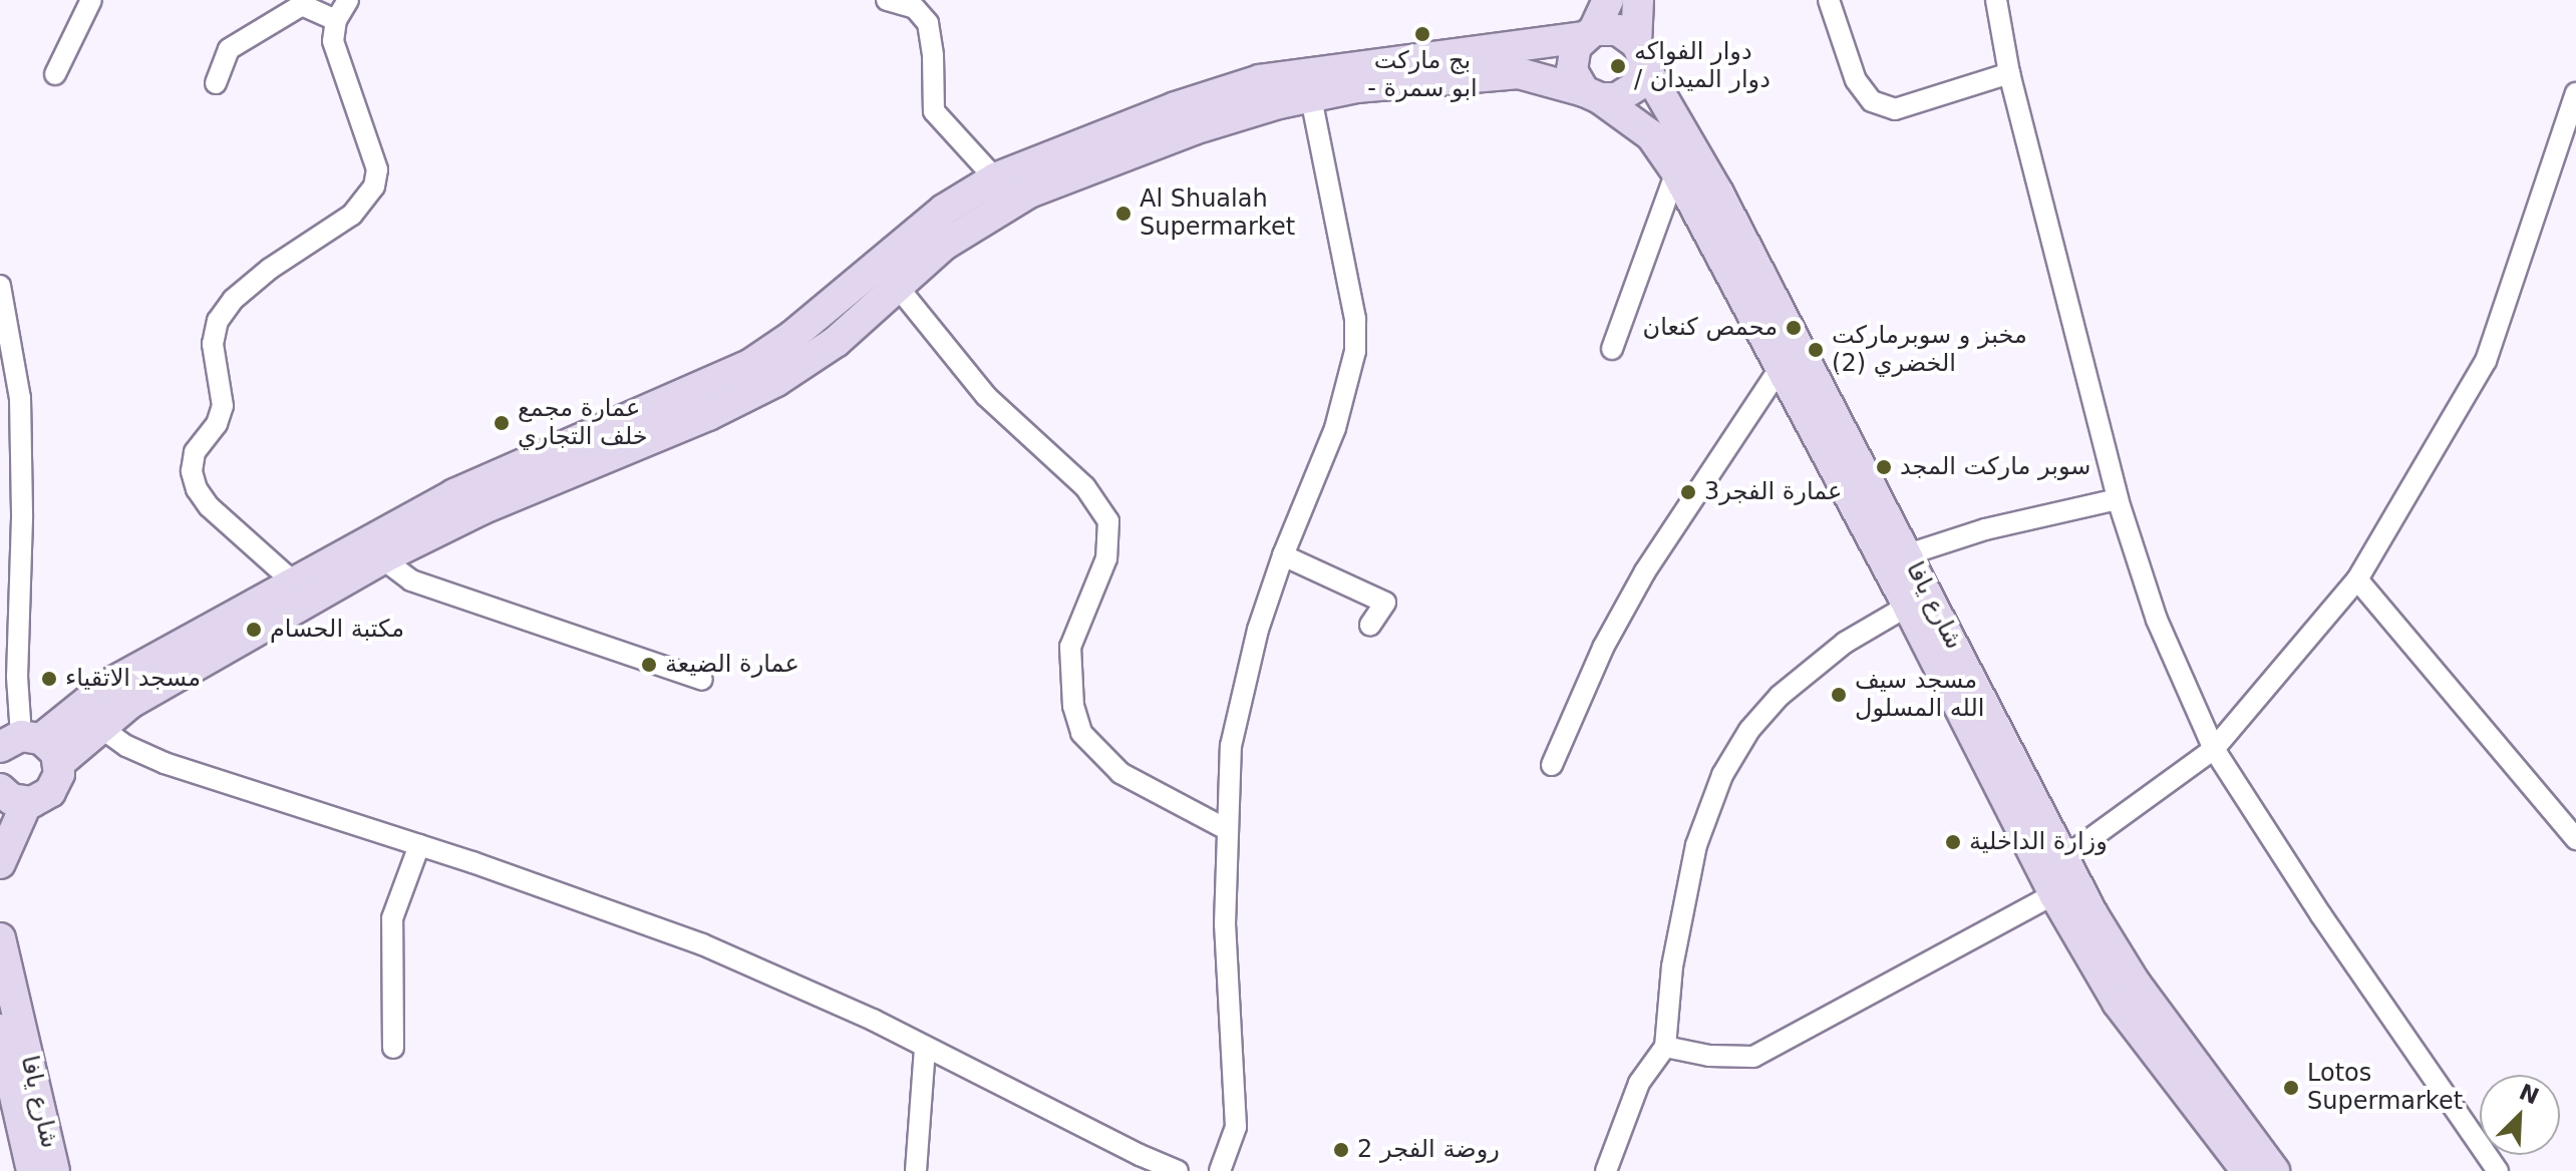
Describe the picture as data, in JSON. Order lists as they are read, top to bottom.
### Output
{
  "streets": {
    "main road": ["شارع يافا"]
  },
  "places": [
    "بج ماركت - ابو سمرة",
    "دوار الفواكه / دوار الميدان",
    "Al Shualah Supermarket",
    "محمص كنعان",
    "مخبز و سوبرماركت الخضري (2)",
    "عمارة مجمع خلف التجاري",
    "سوبر ماركت المجد",
    "عمارة الفجر3",
    "مكتبة الحسام",
    "عمارة الضيعة",
    "مسجد الاتقياء",
    "مسجد سيف الله المسلول",
    "وزارة الداخلية",
    "Lotos Supermarket",
    "روضة الفجر 2"
  ],
  "north": "top right"
}
